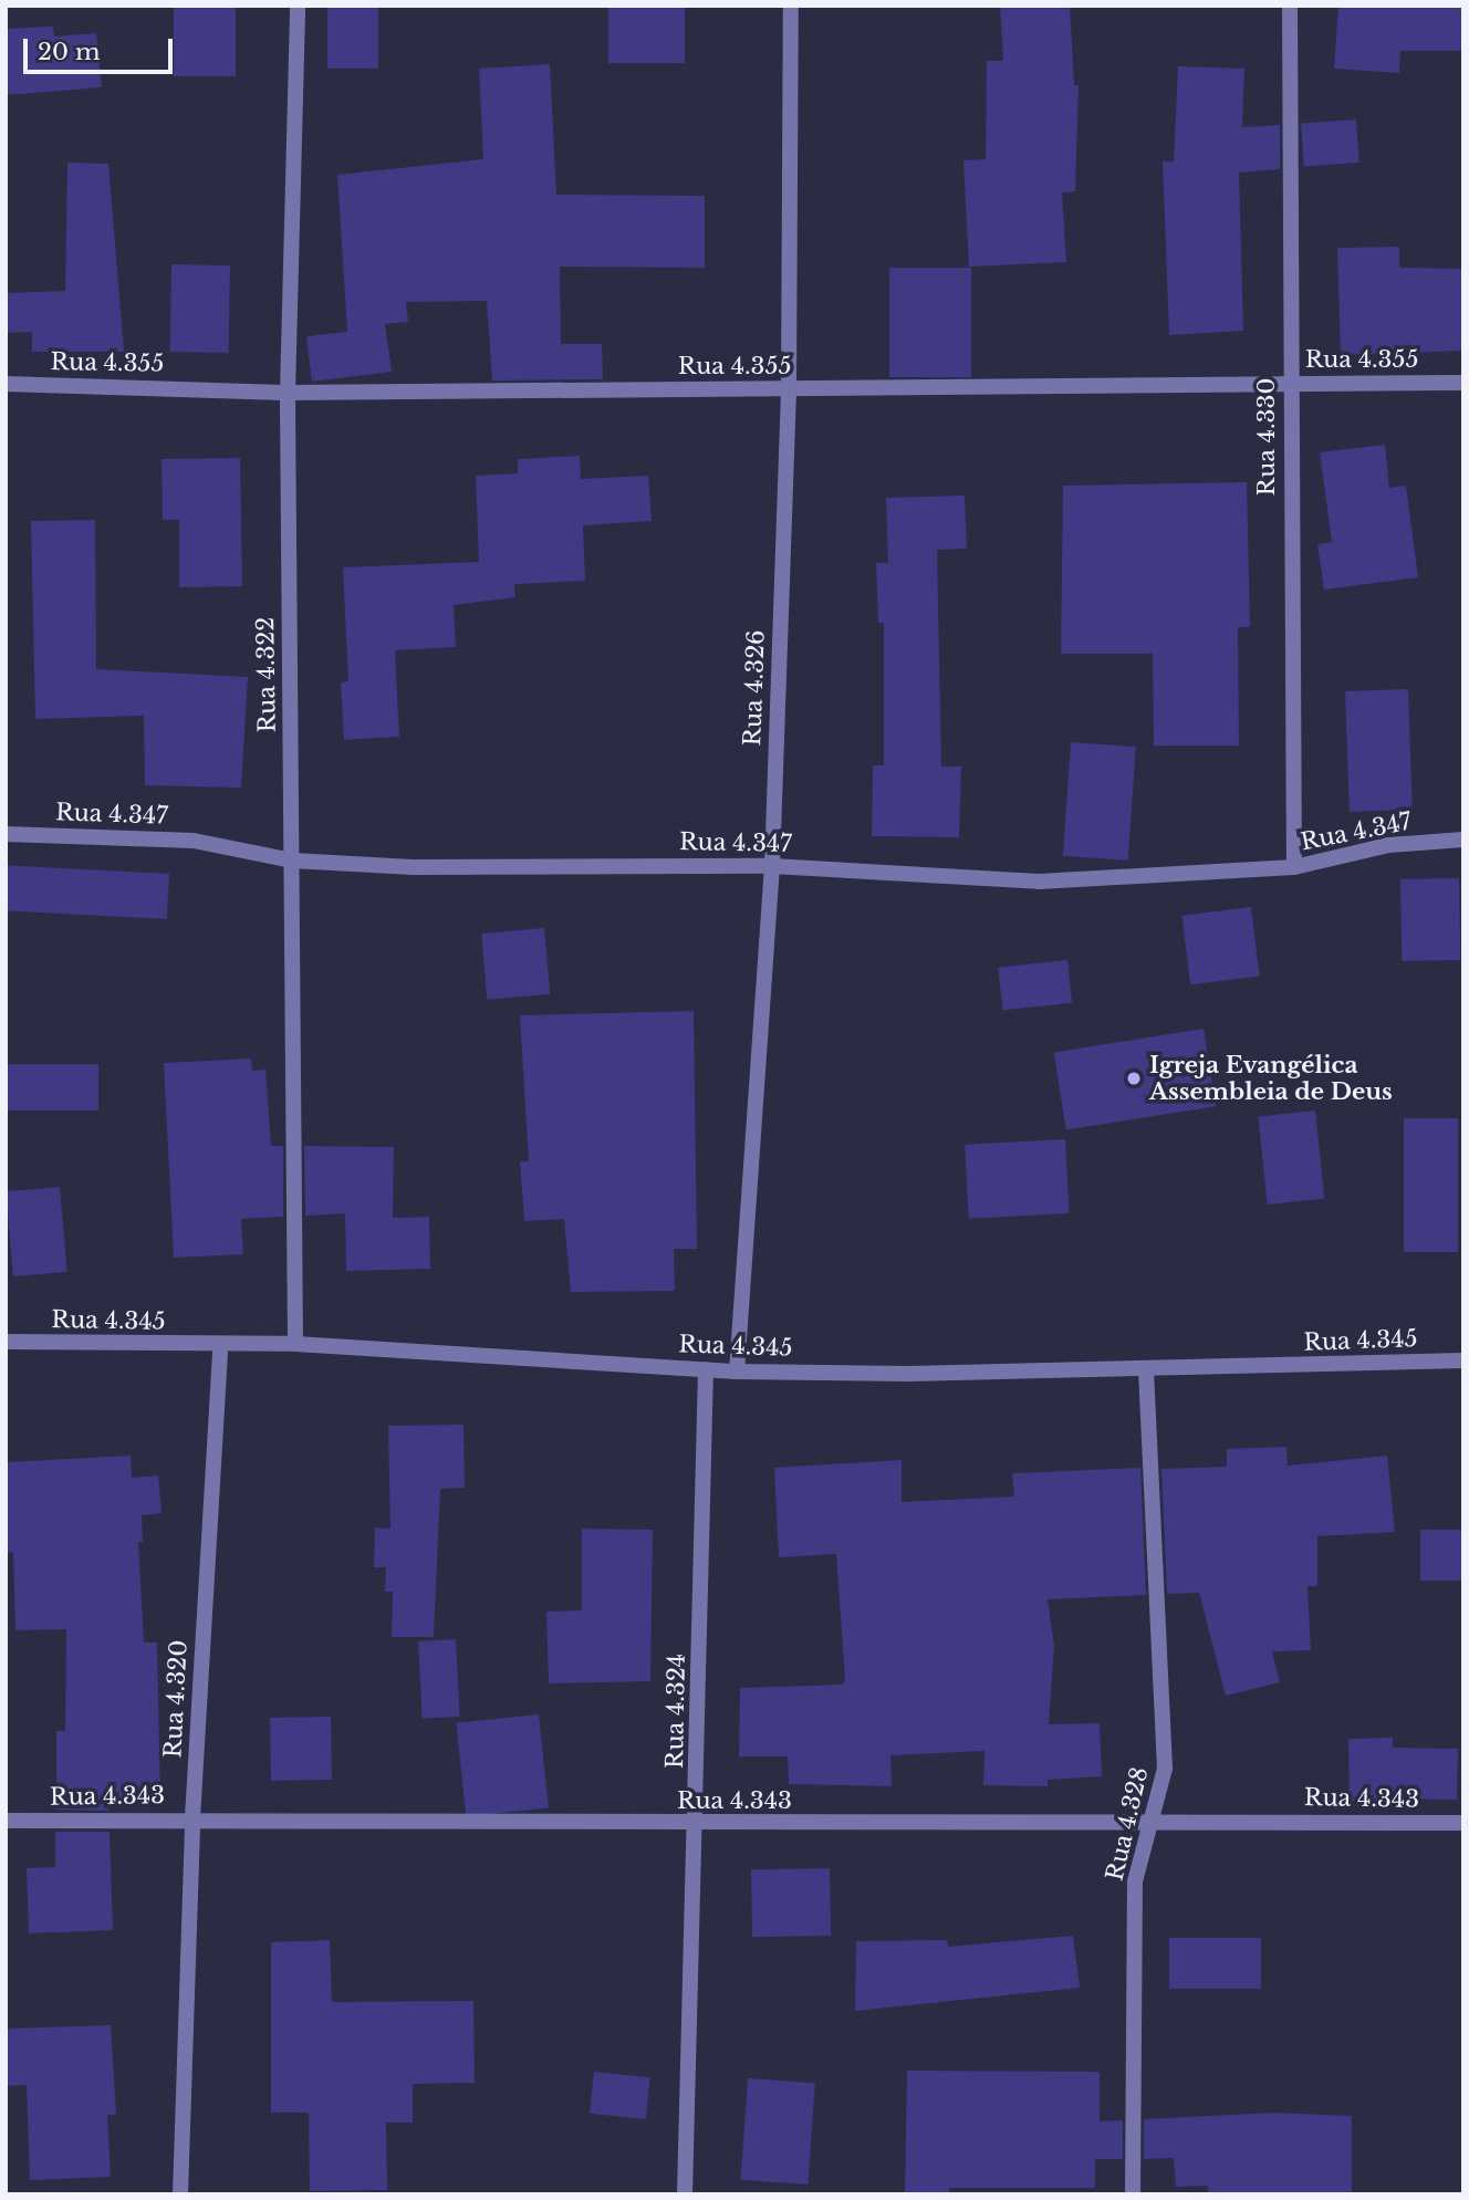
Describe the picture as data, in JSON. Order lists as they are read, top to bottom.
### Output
{
  "streets": {
    "street": [
      "Rua 4.355",
      "Rua 4.330",
      "Rua 4.322",
      "Rua 4.326",
      "Rua 4.347",
      "Rua 4.345",
      "Rua 4.320",
      "Rua 4.324",
      "Rua 4.343",
      "Rua 4.328"
    ]
  },
  "crossings": [
    ["Rua 4.355", "Rua 4.330"],
    ["Rua 4.355", "Rua 4.322"],
    ["Rua 4.355", "Rua 4.326"],
    ["Rua 4.330", "Rua 4.347"],
    ["Rua 4.322", "Rua 4.347"],
    ["Rua 4.322", "Rua 4.345"],
    ["Rua 4.326", "Rua 4.347"],
    ["Rua 4.326", "Rua 4.345"],
    ["Rua 4.345", "Rua 4.320"],
    ["Rua 4.345", "Rua 4.324"],
    ["Rua 4.345", "Rua 4.328"],
    ["Rua 4.320", "Rua 4.343"],
    ["Rua 4.324", "Rua 4.343"],
    ["Rua 4.343", "Rua 4.328"]
  ],
  "places": ["Igreja Evangélica Assembleia de Deus"],
  "scale_bar": "20 m"
}
